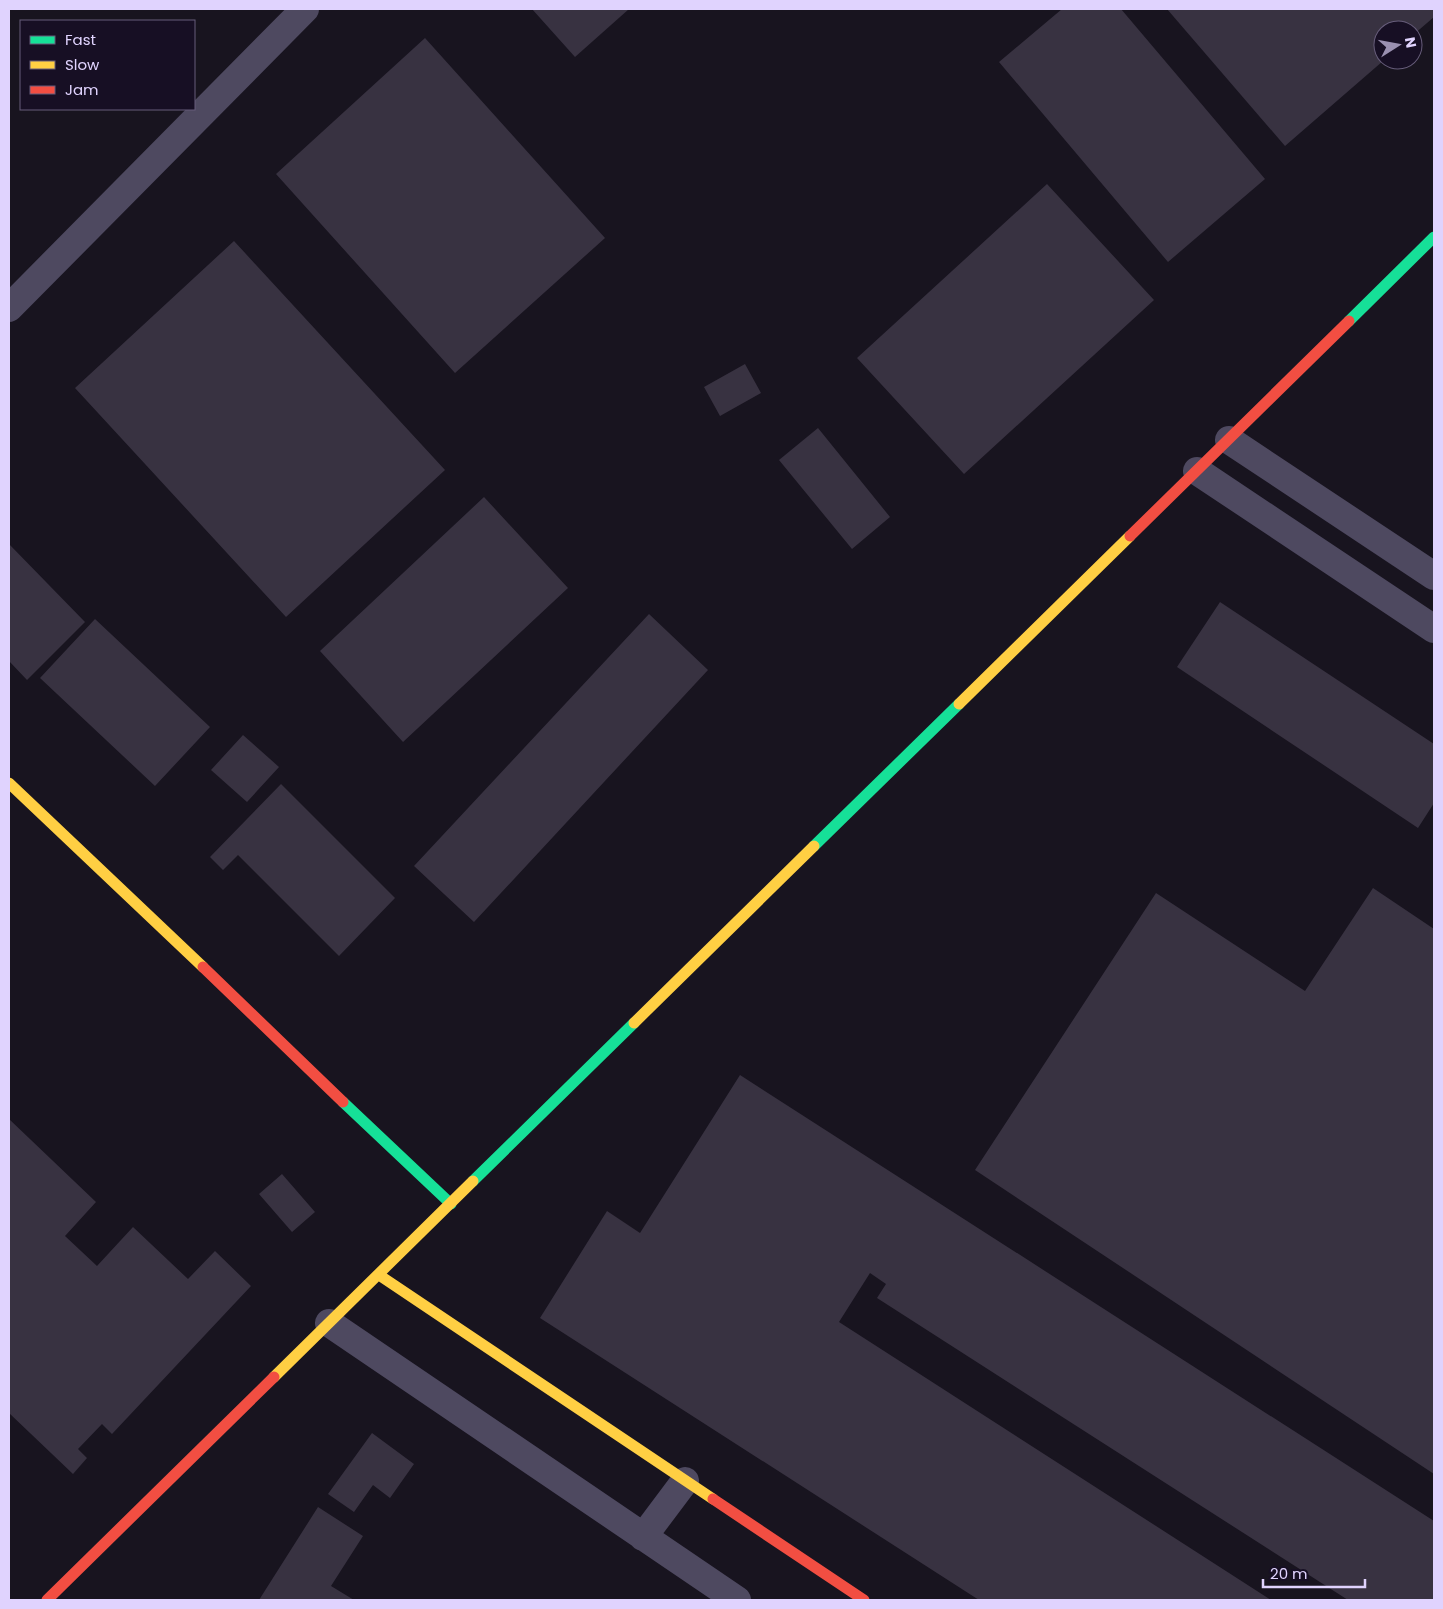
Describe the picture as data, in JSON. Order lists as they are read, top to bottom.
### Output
{
  "legend": ["Fast", "Slow", "Jam"],
  "scale_bar": "20 m",
  "north": "right"
}
